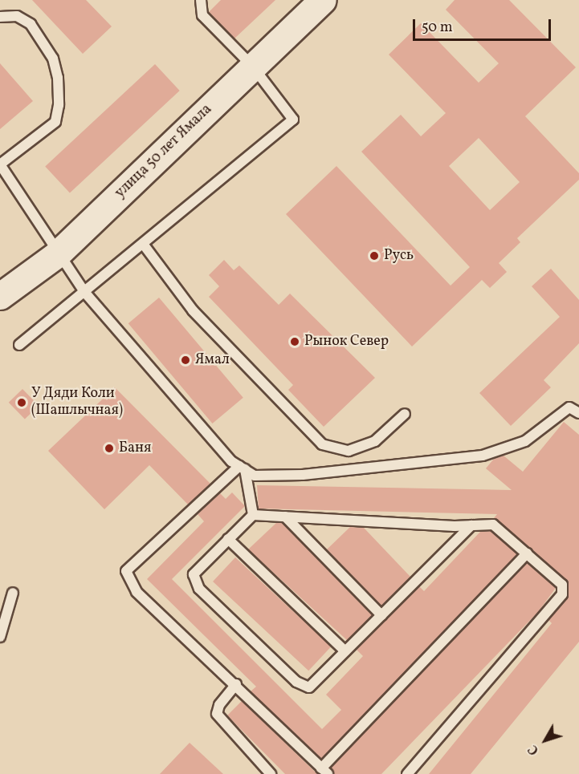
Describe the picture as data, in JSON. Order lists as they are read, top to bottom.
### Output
{
  "streets": {
    "street": ["улица 50 лет Ямала"]
  },
  "places": [
    "Русь",
    "Рынок Север",
    "Ямал",
    "У Дяди Коли (Шашлычная)",
    "Баня"
  ],
  "scale_bar": "50 m",
  "north": "bottom left"
}
